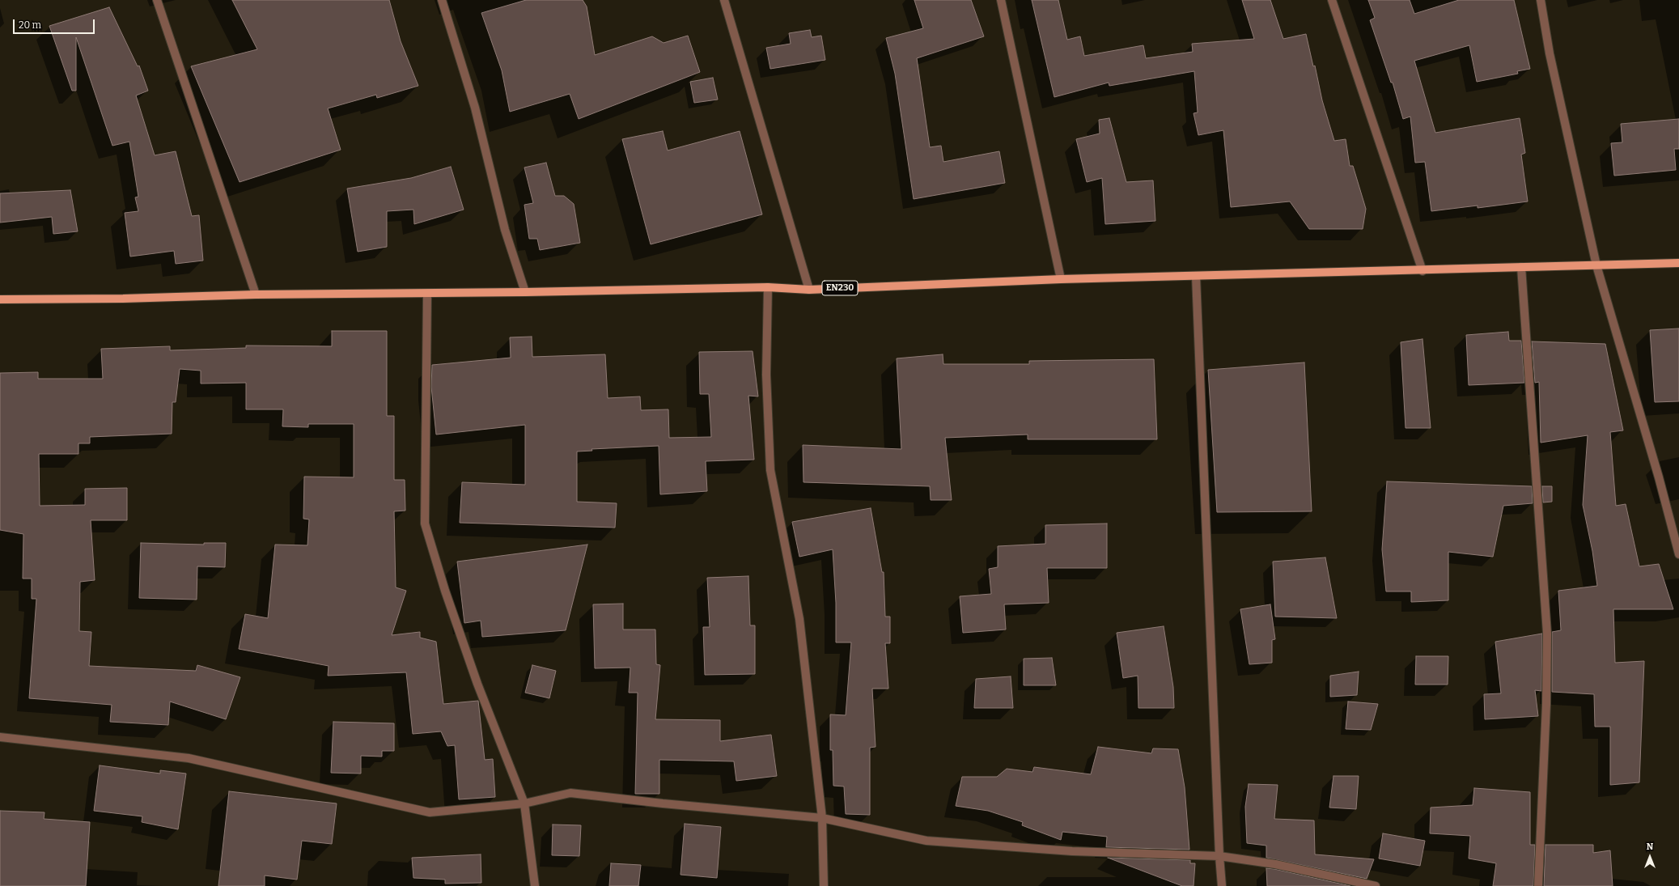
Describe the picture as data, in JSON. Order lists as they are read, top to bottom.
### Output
{
  "streets": {
    "main road": ["EN230"]
  },
  "scale_bar": "20 m",
  "north": "top"
}
